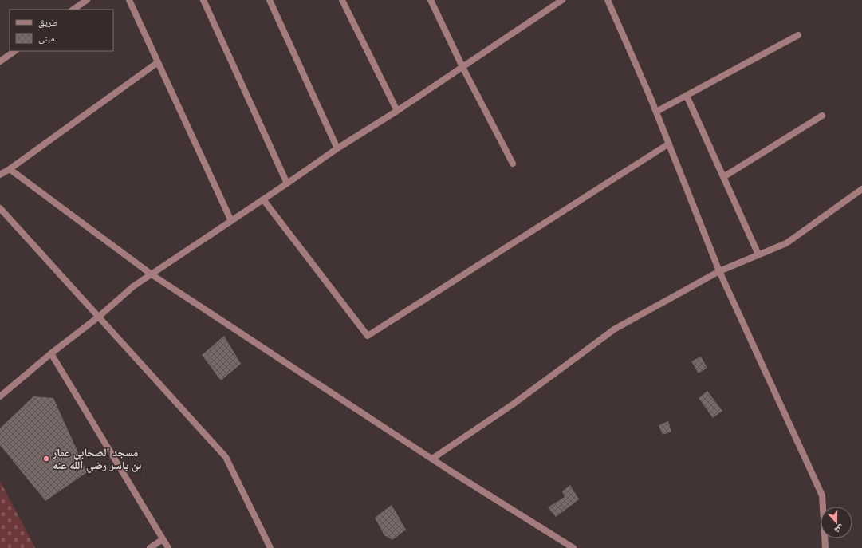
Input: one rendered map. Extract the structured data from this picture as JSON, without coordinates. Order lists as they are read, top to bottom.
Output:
{
  "places": ["مسجد الصحابي عمار بن ياسر رضي الله عنه"],
  "legend": ["طريق", "مبنى"],
  "north": "bottom"
}
